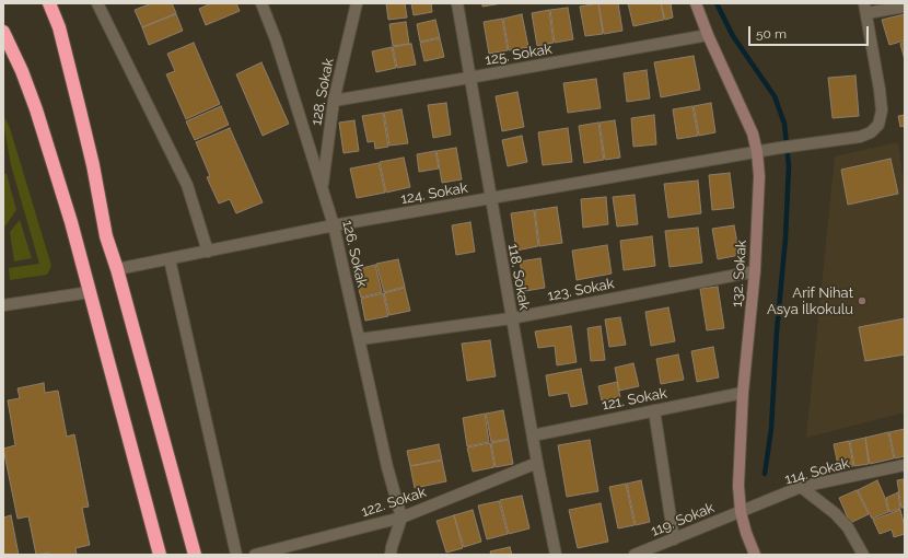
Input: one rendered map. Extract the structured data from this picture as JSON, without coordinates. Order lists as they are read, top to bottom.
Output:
{
  "streets": {
    "main road": ["132. Sokak"],
    "street": [
      "125. Sokak",
      "128. Sokak",
      "124. Sokak",
      "126. Sokak",
      "118. Sokak",
      "123. Sokak",
      "121. Sokak",
      "114. Sokak",
      "122. Sokak",
      "119. Sokak"
    ]
  },
  "crossings": [
    ["125. Sokak", "128. Sokak"],
    ["125. Sokak", "132. Sokak"],
    ["125. Sokak", "118. Sokak"],
    ["128. Sokak", "126. Sokak"],
    ["124. Sokak", "126. Sokak"],
    ["124. Sokak", "132. Sokak"],
    ["124. Sokak", "118. Sokak"],
    ["126. Sokak", "123. Sokak"],
    ["126. Sokak", "122. Sokak"],
    ["132. Sokak", "123. Sokak"],
    ["132. Sokak", "121. Sokak"],
    ["132. Sokak", "114. Sokak"],
    ["132. Sokak", "119. Sokak"],
    ["118. Sokak", "123. Sokak"],
    ["118. Sokak", "121. Sokak"],
    ["118. Sokak", "122. Sokak"],
    ["114. Sokak", "119. Sokak"]
  ],
  "places": ["Arif Nihat Asya İlkokulu"],
  "scale_bar": "50 m"
}
